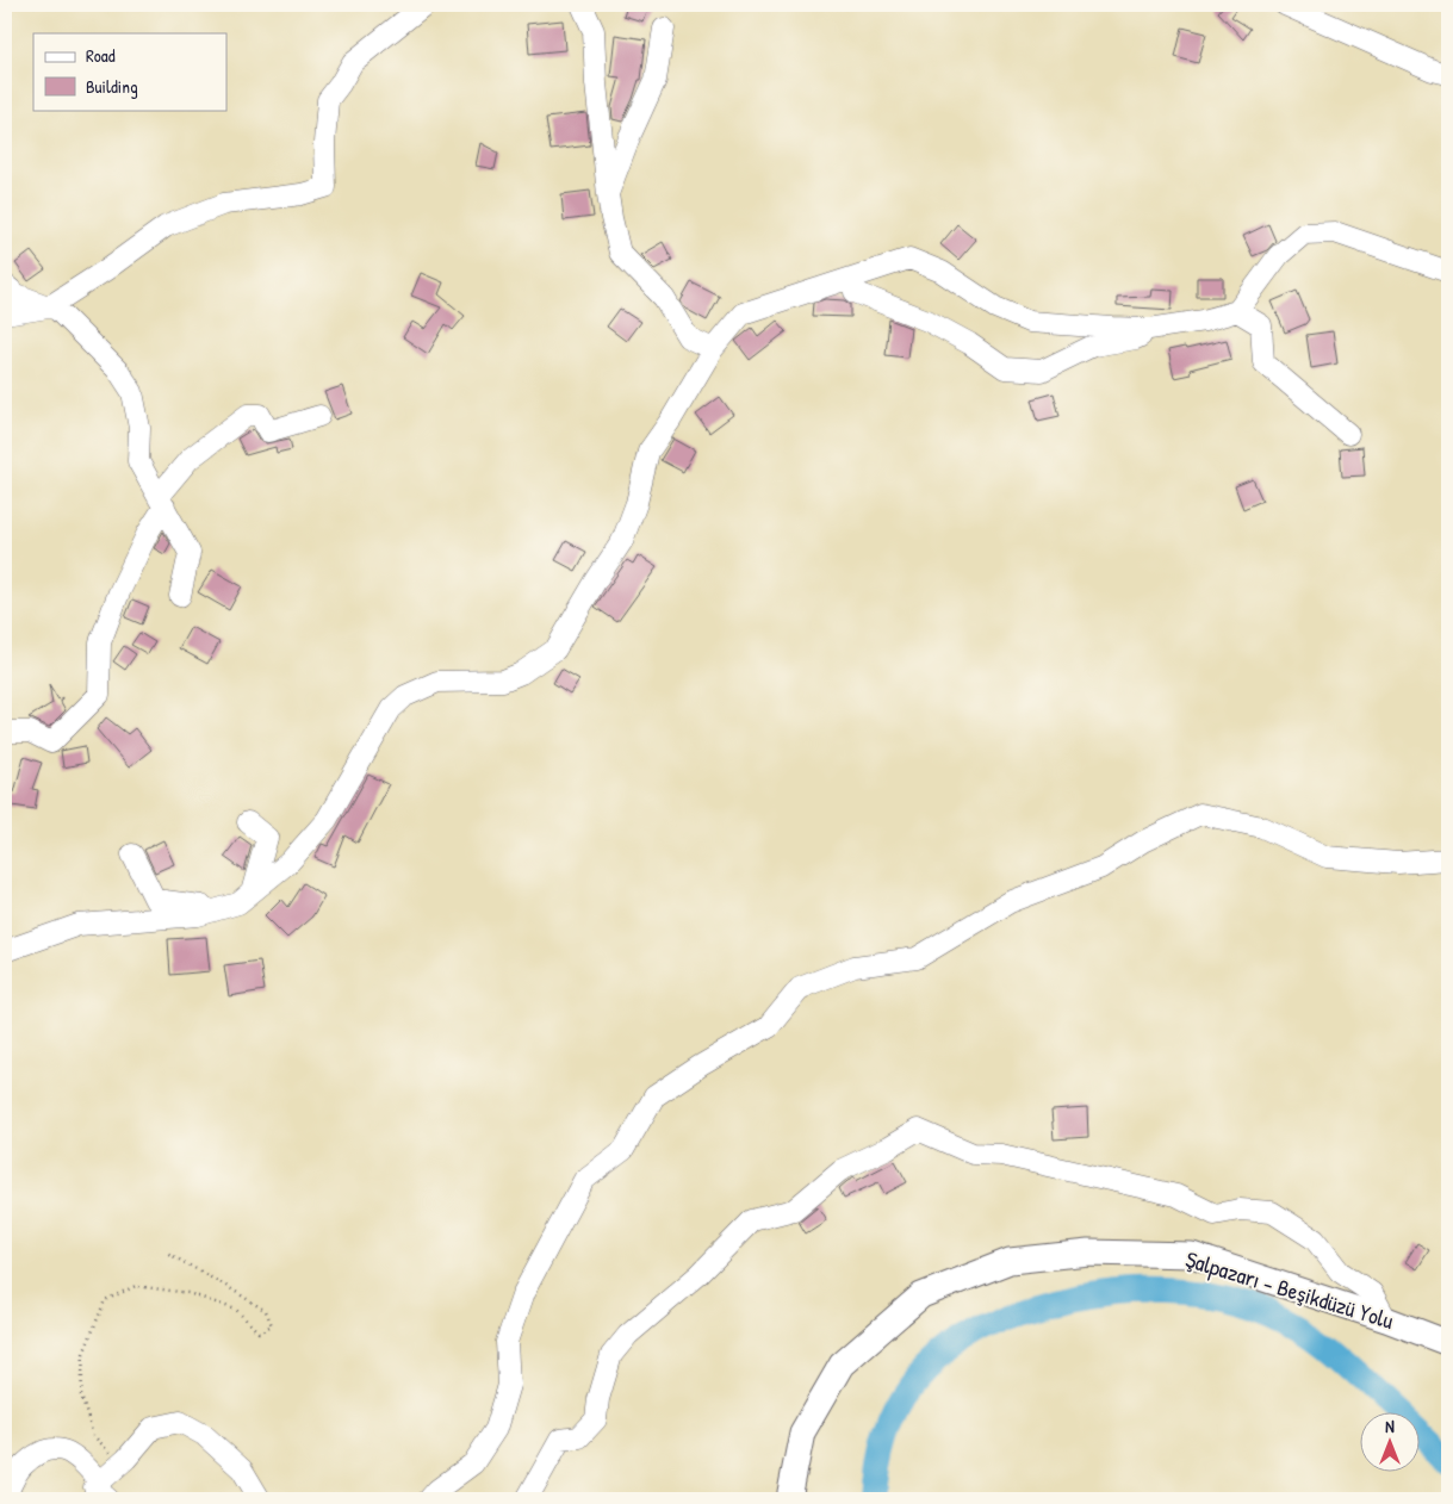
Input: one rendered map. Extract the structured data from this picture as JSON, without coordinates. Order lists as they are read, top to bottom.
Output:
{
  "streets": {
    "main road": ["Şalpazarı - Beşikdüzü Yolu"]
  },
  "legend": ["Road", "Building"],
  "north": "top"
}
